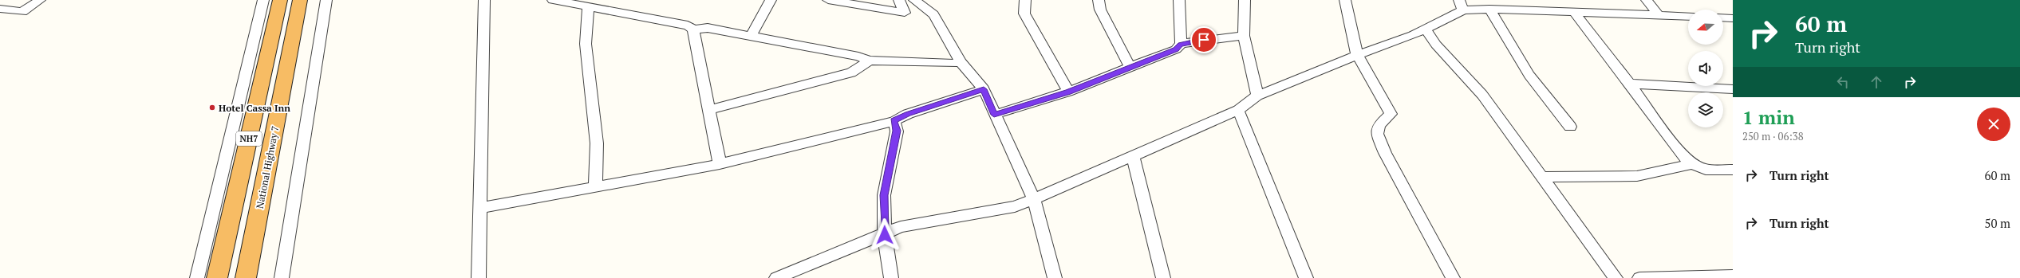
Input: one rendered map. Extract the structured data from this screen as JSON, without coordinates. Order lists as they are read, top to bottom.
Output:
{
  "streets": {
    "highway": ["NH7", "National Highway 7"]
  },
  "places": ["Hotel Cassa Inn"],
  "north": "left",
  "page": {
    "turn": ["60 m", "Turn right"],
    "heading": ["1 min", "250 m · 06:38"],
    "list": [
      {
        "name": "Turn right",
        "value": "60 m"
      },
      {
        "name": "Turn right",
        "value": "50 m"
      }
    ]
  }
}
